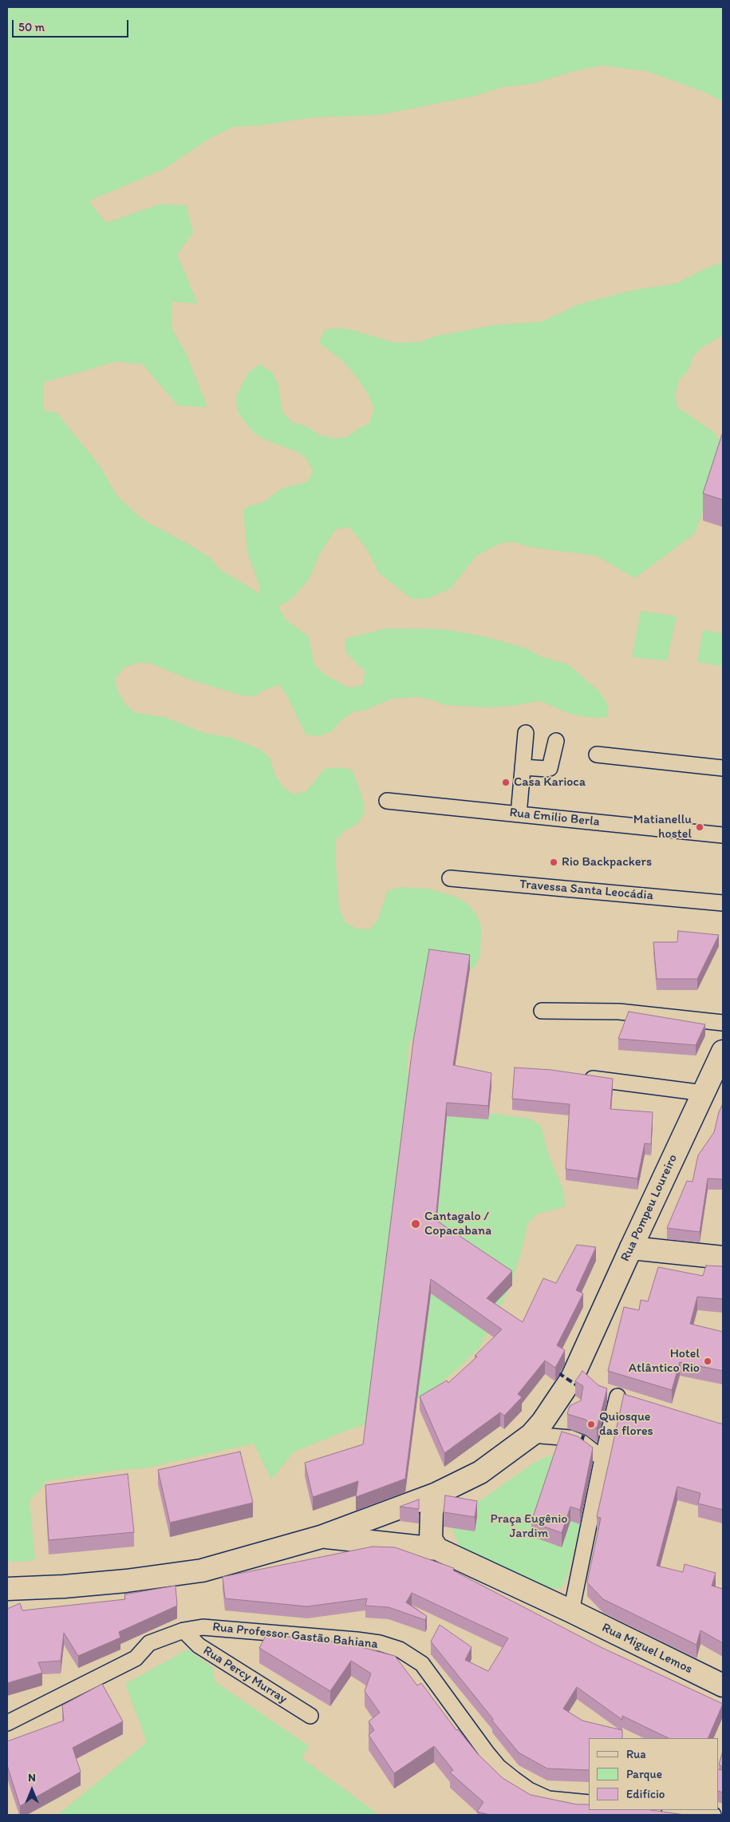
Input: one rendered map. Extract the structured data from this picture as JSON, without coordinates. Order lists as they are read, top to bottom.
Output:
{
  "streets": {
    "main road": ["Rua Pompeu Loureiro", "Rua Miguel Lemos"],
    "street": [
      "Rua Emilio Berla",
      "Travessa Santa Leocádia",
      "Rua Professor Gastão Bahiana",
      "Rua Percy Murray"
    ]
  },
  "crossings": [
    ["Rua Professor Gastão Bahiana", "Rua Percy Murray"]
  ],
  "parks": ["Praça Eugênio Jardim"],
  "places": [
    "Casa Karioca",
    "Matianellu hostel",
    "Rio Backpackers",
    "Cantagalo / Copacabana",
    "Hotel Atlântico Rio",
    "Quiosque das flores"
  ],
  "legend": ["Rua", "Parque", "Edifício"],
  "scale_bar": "50 m",
  "north": "top"
}
